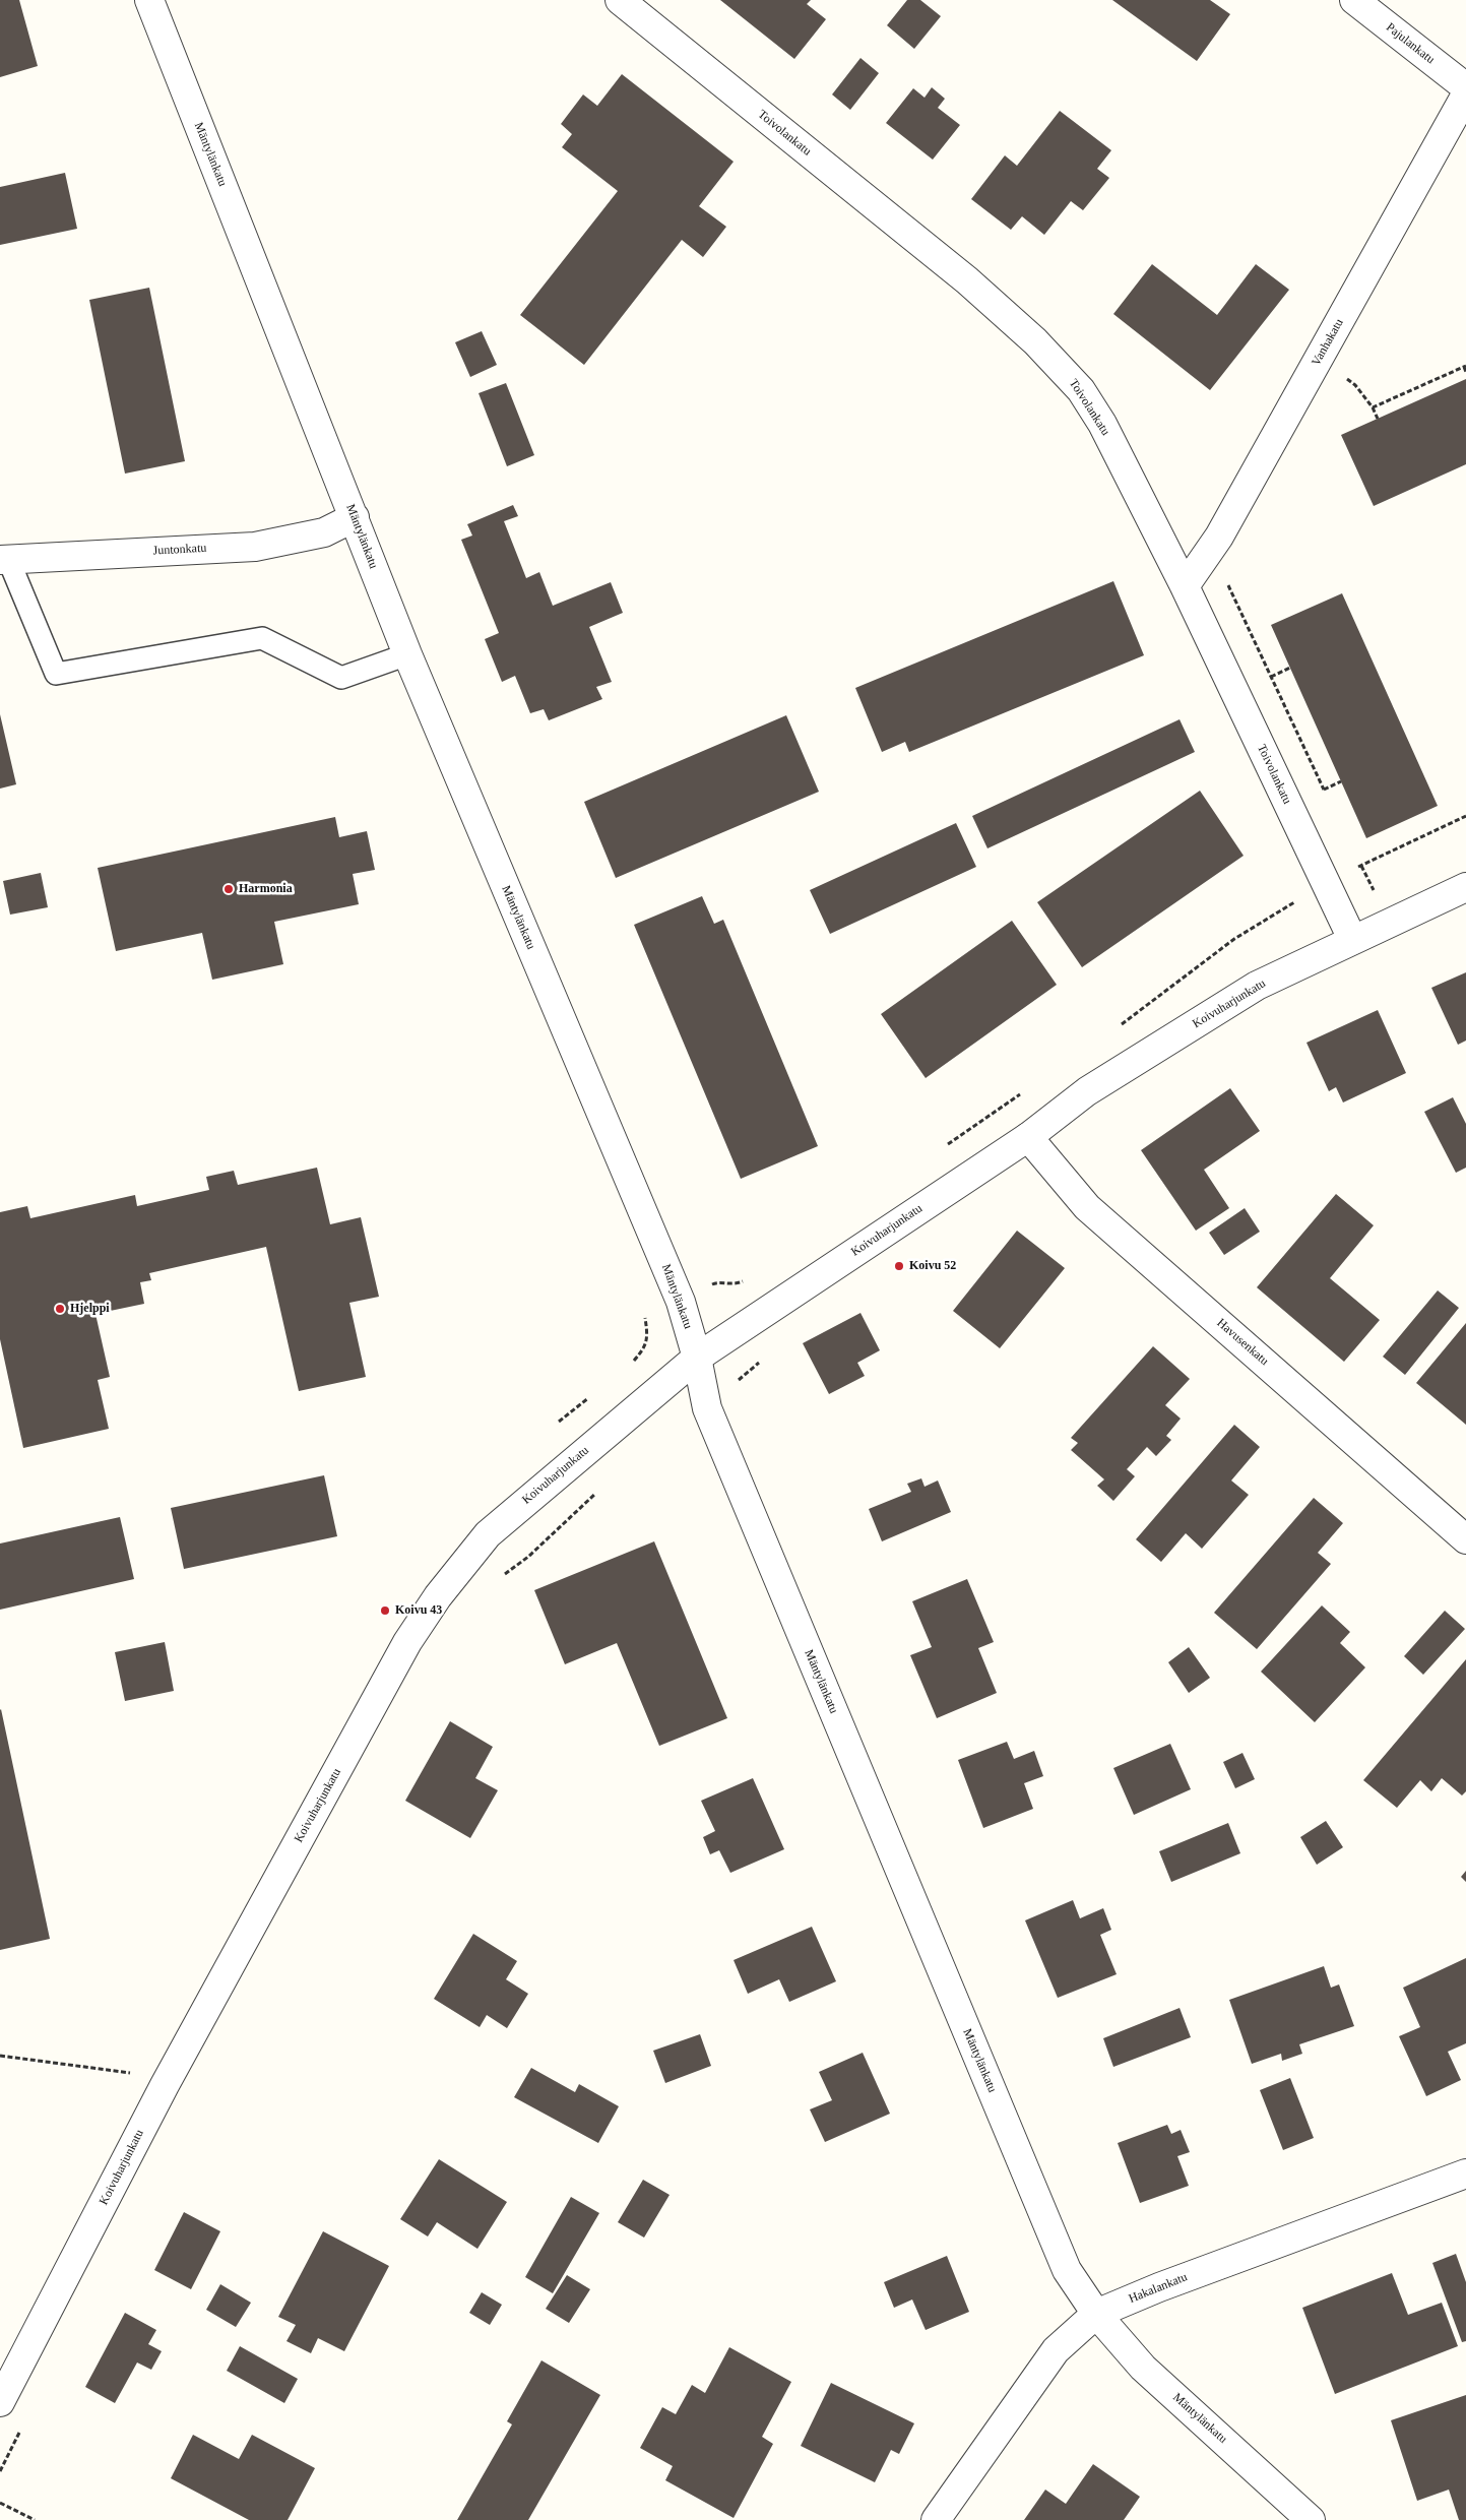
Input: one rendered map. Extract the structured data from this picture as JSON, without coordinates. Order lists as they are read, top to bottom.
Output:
{
  "streets": {
    "street": [
      "Pajulankatu",
      "Toivolankatu",
      "Mäntylänkatu",
      "Vanhakatu",
      "Juntonkatu",
      "Koivuharjunkatu",
      "Havusenkatu",
      "Hakalankatu"
    ]
  },
  "crossings": [
    ["Toivolankatu", "Vanhakatu"],
    ["Toivolankatu", "Koivuharjunkatu"],
    ["Mäntylänkatu", "Juntonkatu"],
    ["Mäntylänkatu", "Koivuharjunkatu"],
    ["Mäntylänkatu", "Hakalankatu"],
    ["Koivuharjunkatu", "Havusenkatu"]
  ],
  "places": [
    "Harmonia",
    "Koivu 52",
    "Hjelppi",
    "Koivu 43"
  ]
}
